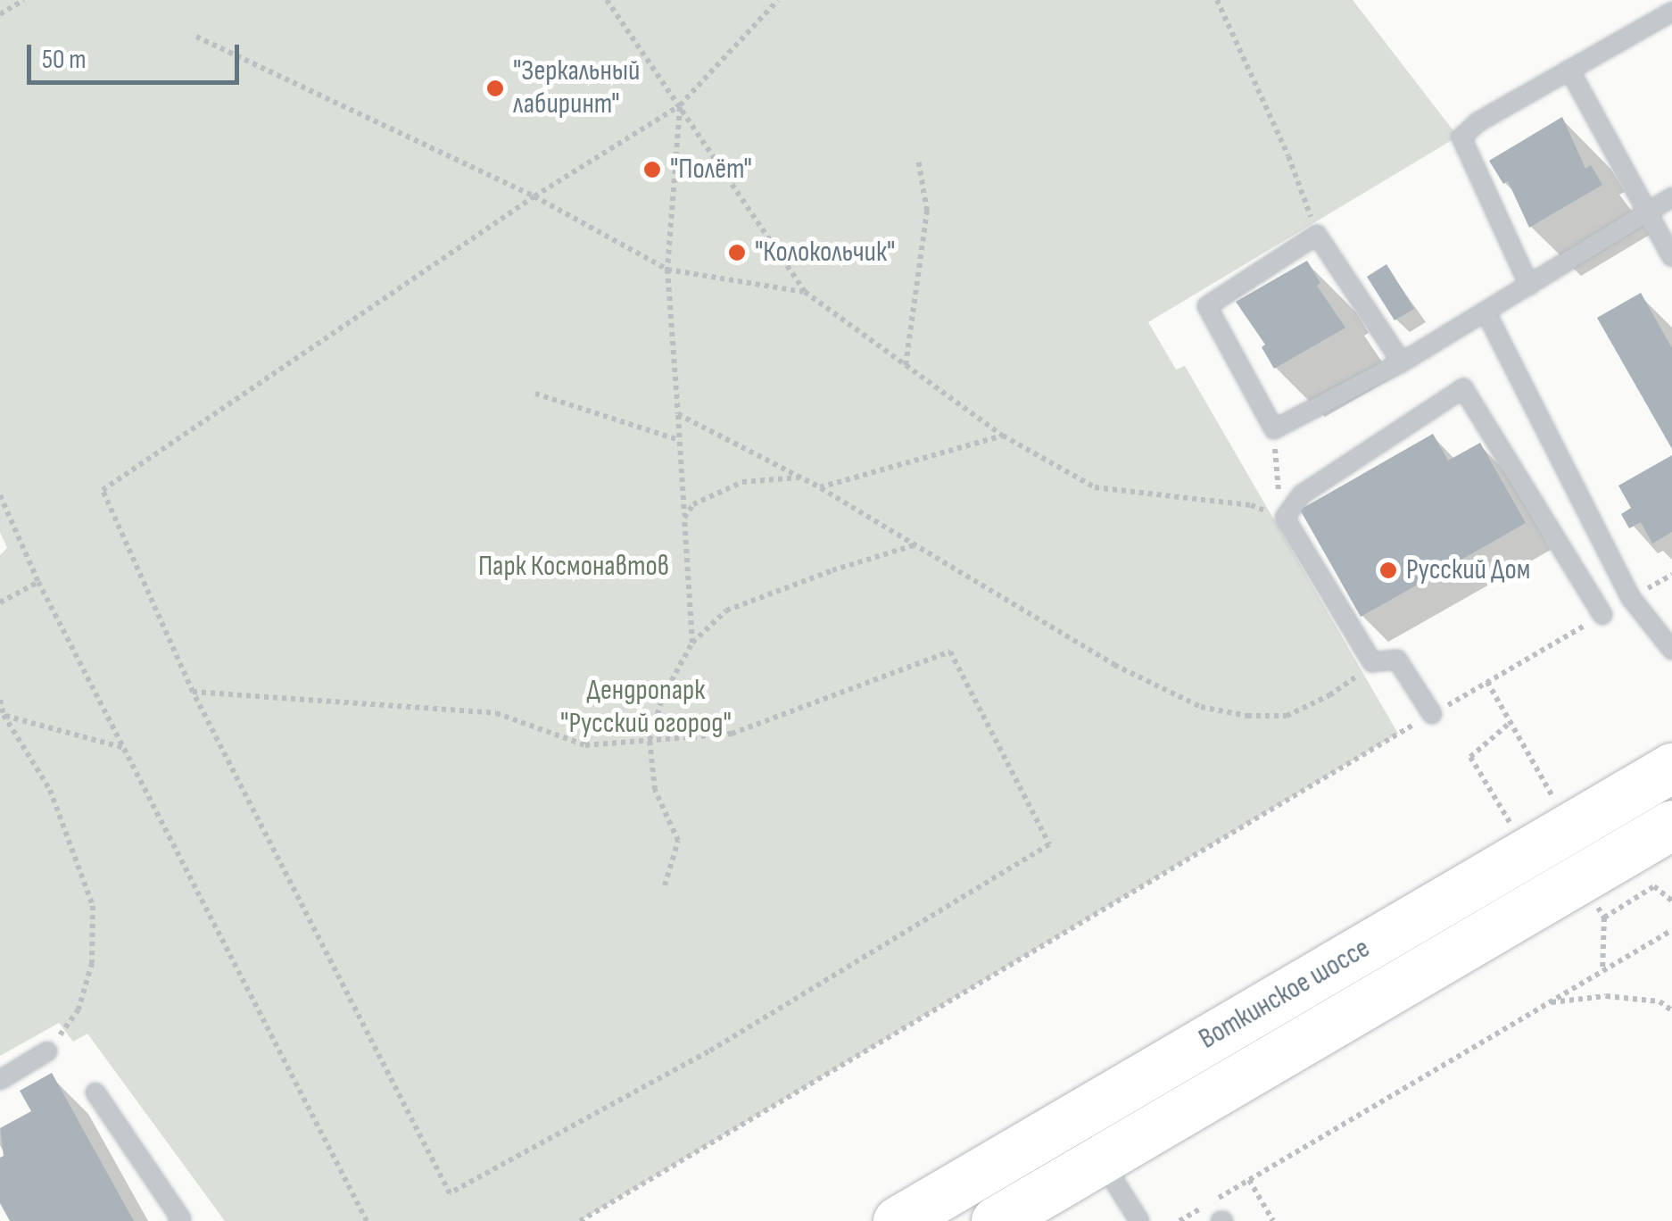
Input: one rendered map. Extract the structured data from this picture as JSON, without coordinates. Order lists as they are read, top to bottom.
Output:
{
  "streets": {
    "main road": ["Воткинское шоссе"]
  },
  "parks": ["Парк Космонавтов", "Дендропарк \"Русский огород\""],
  "places": [
    "\"Зеркальный лабиринт\"",
    "\"Полёт\"",
    "\"Колокольчик\"",
    "Русский Дом"
  ],
  "scale_bar": "50 m"
}
